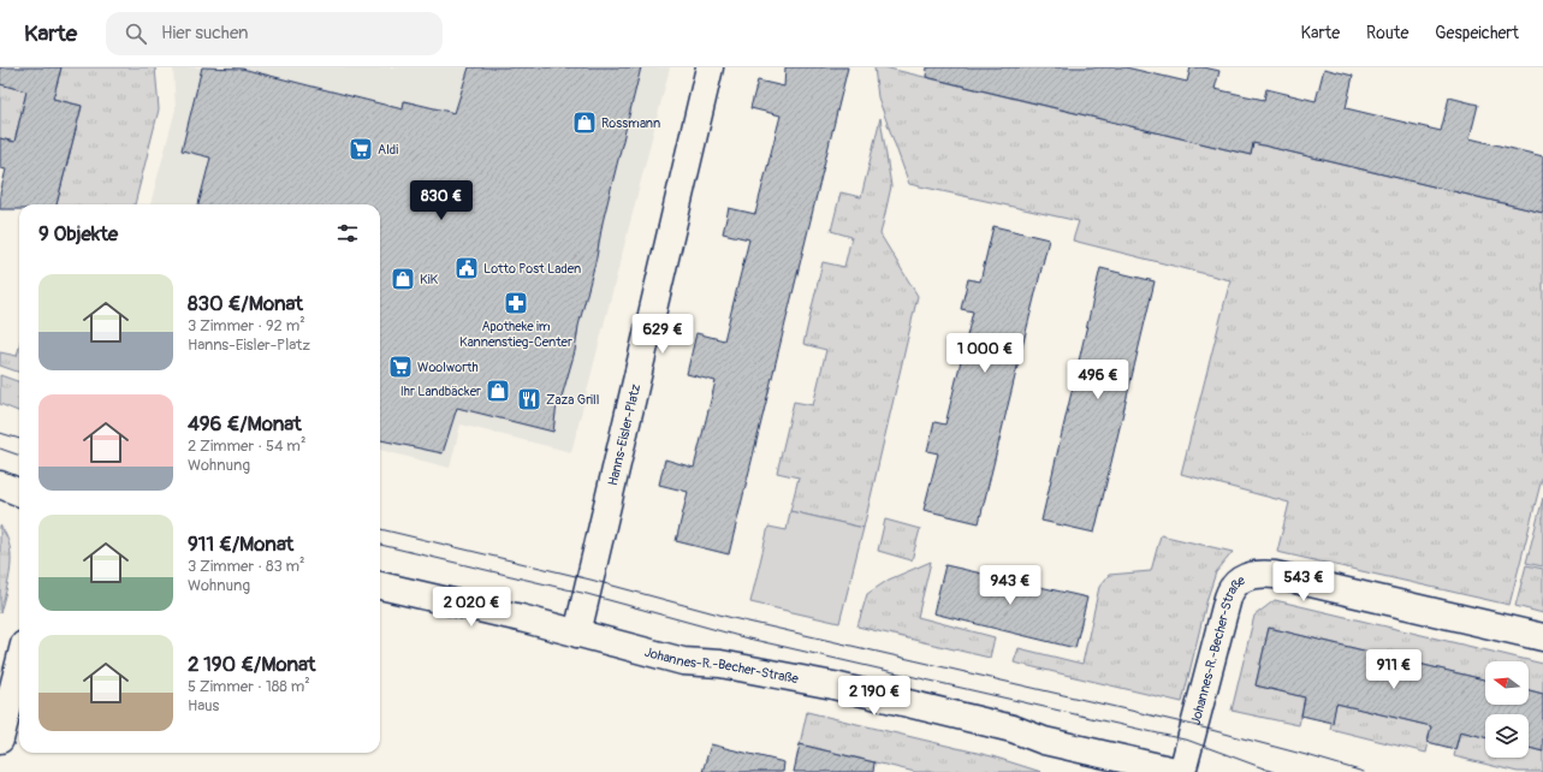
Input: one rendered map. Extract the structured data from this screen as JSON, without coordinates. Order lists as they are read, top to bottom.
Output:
{
  "streets": {
    "street": ["Hanns-Eisler-Platz", "Johannes-R.-Becher-Straße"]
  },
  "crossings": [
    ["Hanns-Eisler-Platz", "Johannes-R.-Becher-Straße"]
  ],
  "places": {
    "shop": ["Rossmann", "KiK", "Ihr Landbäcker"],
    "supermarket": ["Aldi", "Woolworth"],
    "public building": ["Lotto Post Laden"],
    "pharmacy": ["Apotheke im Kannenstieg-Center"],
    "restaurant": ["Zaza Grill"]
  },
  "north": "left",
  "page": {
    "header": "Karte",
    "search": "Hier suchen",
    "nav": ["Karte", "Route", "Gespeichert"],
    "price": [
      "830 €",
      "629 €",
      "1 000 €",
      "496 €",
      "543 €",
      "943 €",
      "2 020 €",
      "911 €",
      "2 190 €"
    ],
    "heading": "9 Objekte",
    "list": [
      {
        "name": "830 €/Monat",
        "note": "3 Zimmer · 92 m² · Hanns-Eisler-Platz"
      },
      {
        "name": "496 €/Monat",
        "note": "2 Zimmer · 54 m² · Wohnung"
      },
      {
        "name": "911 €/Monat",
        "note": "3 Zimmer · 83 m² · Wohnung"
      },
      {
        "name": "2 190 €/Monat",
        "note": "5 Zimmer · 188 m² · Haus"
      }
    ]
  }
}
